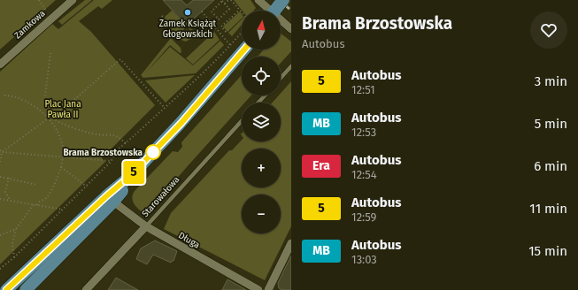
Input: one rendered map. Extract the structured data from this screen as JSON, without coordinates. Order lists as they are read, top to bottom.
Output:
{
  "streets": {
    "street": ["Zamkowa", "Starowałowa", "Długa"]
  },
  "crossings": [
    ["Starowałowa", "Długa"]
  ],
  "parks": ["Plac Jana Pawła II"],
  "places": ["Zamek Książąt Głogowskich", "Brama Brzostowska"],
  "lines": ["bus line 5"],
  "north": "top",
  "page": {
    "on_map": "5",
    "heading": ["Brama Brzostowska", "Autobus"],
    "map_buttons": ["+", "−"],
    "list": [
      {
        "mark": "5",
        "name": "Autobus",
        "note": "12:51",
        "value": "3 min"
      },
      {
        "mark": "MB",
        "name": "Autobus",
        "note": "12:53",
        "value": "5 min"
      },
      {
        "mark": "Era",
        "name": "Autobus",
        "note": "12:54",
        "value": "6 min"
      },
      {
        "mark": "5",
        "name": "Autobus",
        "note": "12:59",
        "value": "11 min"
      },
      {
        "mark": "MB",
        "name": "Autobus",
        "note": "13:03",
        "value": "15 min"
      }
    ]
  }
}
